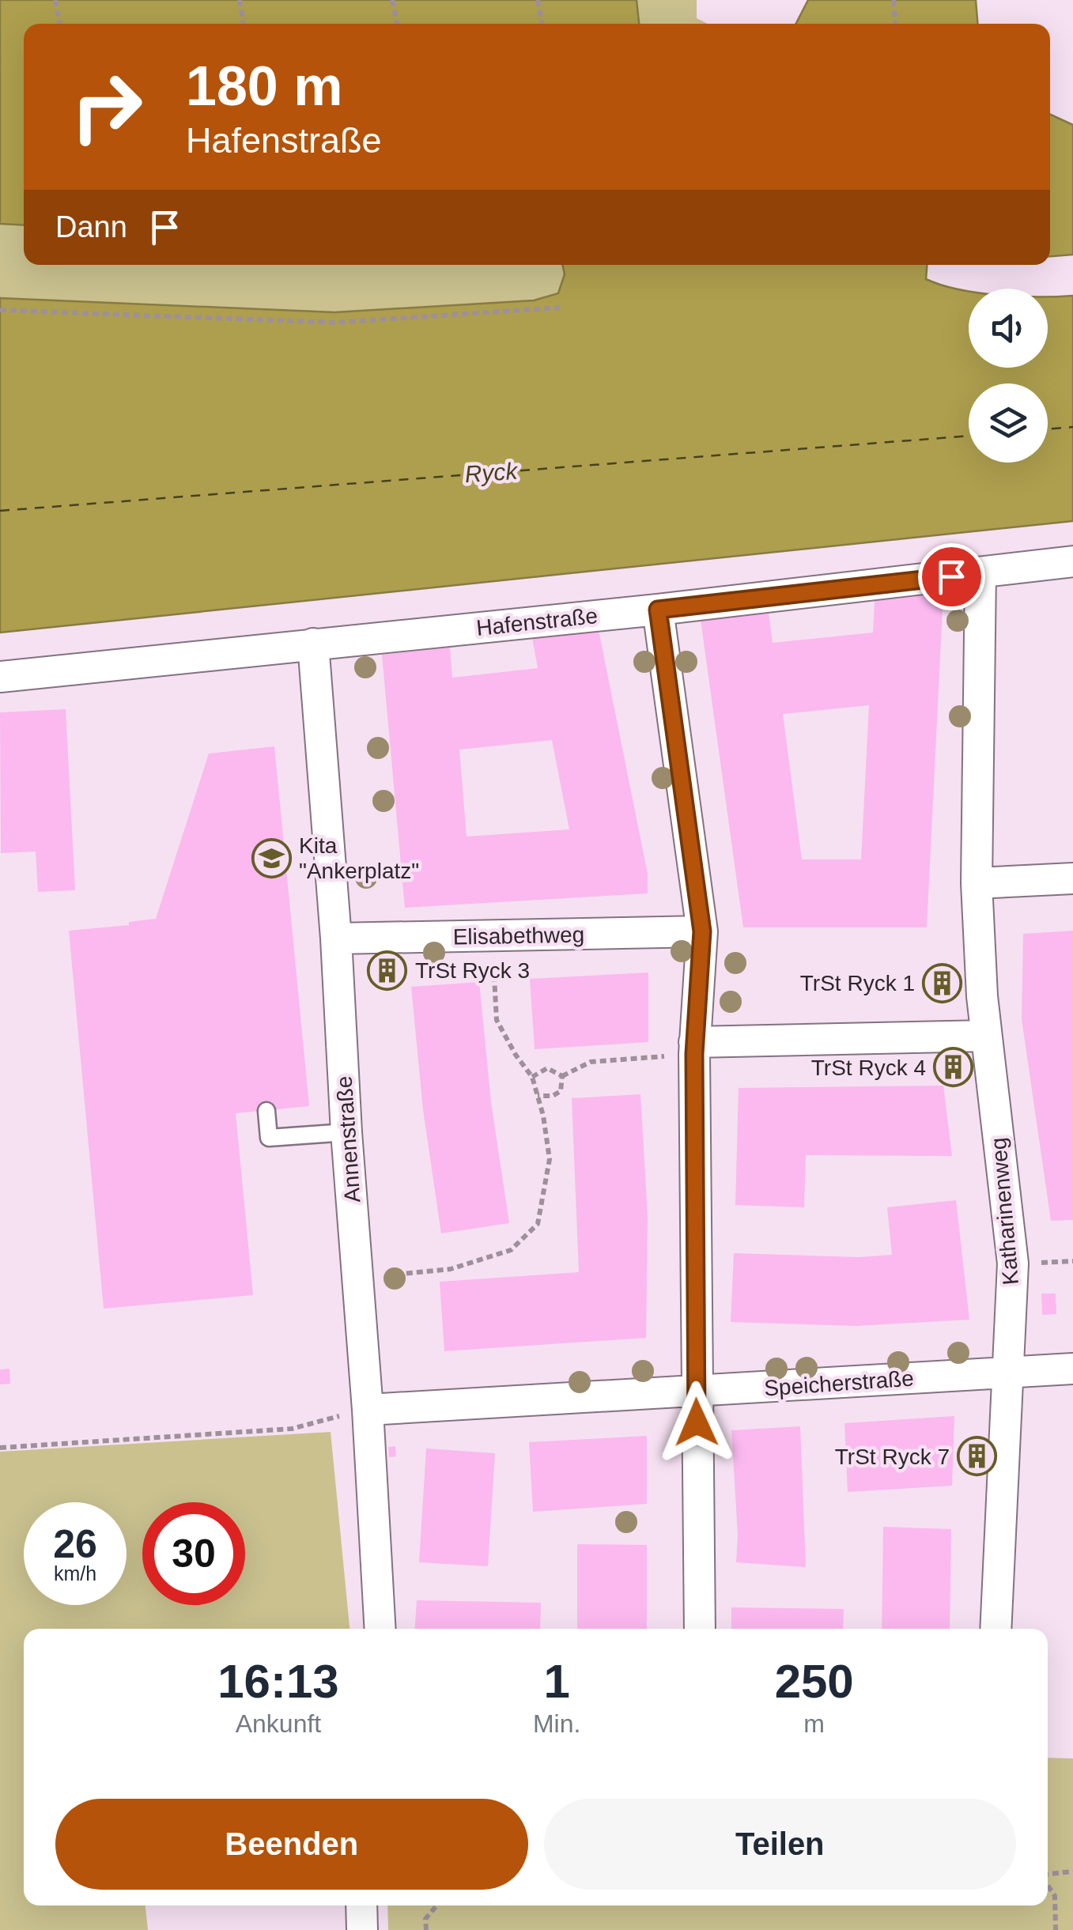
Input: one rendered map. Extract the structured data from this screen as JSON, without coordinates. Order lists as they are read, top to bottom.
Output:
{
  "streets": {
    "street": [
      "Hafenstraße",
      "Elisabethweg",
      "Annenstraße",
      "Katharinenweg",
      "Speicherstraße"
    ]
  },
  "crossings": [
    ["Hafenstraße", "Annenstraße"],
    ["Hafenstraße", "Katharinenweg"],
    ["Elisabethweg", "Annenstraße"],
    ["Annenstraße", "Speicherstraße"],
    ["Katharinenweg", "Speicherstraße"]
  ],
  "water": ["Ryck"],
  "places": {
    "school or university": ["Kita \"Ankerplatz\""],
    "building": [
      "TrSt Ryck 3",
      "TrSt Ryck 1",
      "TrSt Ryck 4",
      "TrSt Ryck 7"
    ]
  },
  "page": {
    "turn": ["180 m", "Hafenstraße"],
    "then": "Dann",
    "speed": "26 km/h",
    "limit": "30",
    "eta": [
      "16:13",
      "Ankunft",
      "1",
      "Min.",
      "250",
      "m"
    ],
    "buttons": ["Beenden", "Teilen"]
  }
}
